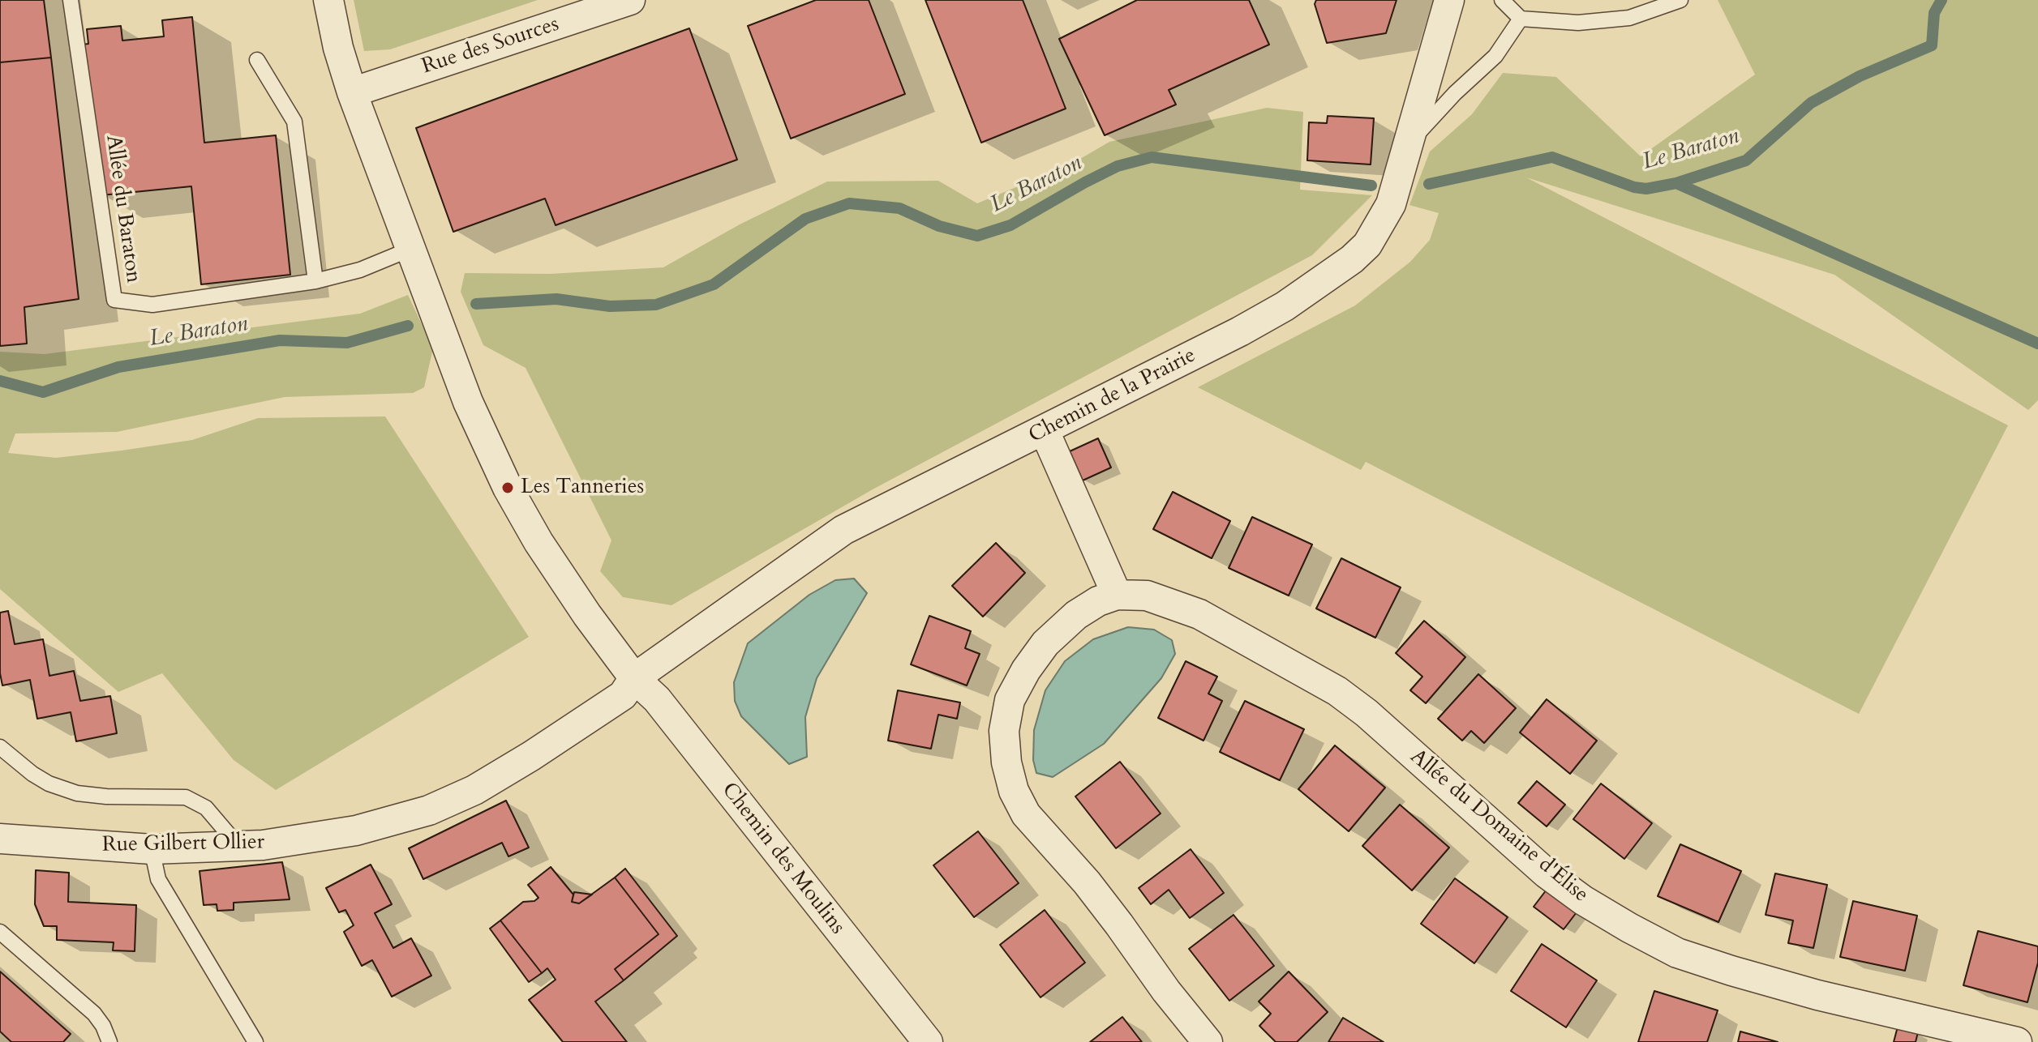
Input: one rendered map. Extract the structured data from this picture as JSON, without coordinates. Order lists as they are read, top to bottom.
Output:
{
  "streets": {
    "street": [
      "Rue des Sources",
      "Chemin de la Prairie",
      "Allée du Domaine d'Élise",
      "Rue Gilbert Ollier",
      "Chemin des Moulins"
    ],
    "lane": ["Allée du Baraton"]
  },
  "crossings": [
    ["Rue des Sources", "Chemin des Moulins"],
    ["Allée du Baraton", "Chemin des Moulins"],
    ["Chemin de la Prairie", "Rue Gilbert Ollier"],
    ["Chemin de la Prairie", "Chemin des Moulins"],
    ["Rue Gilbert Ollier", "Chemin des Moulins"]
  ],
  "water": ["Le Baraton"],
  "places": ["Les Tanneries"]
}
